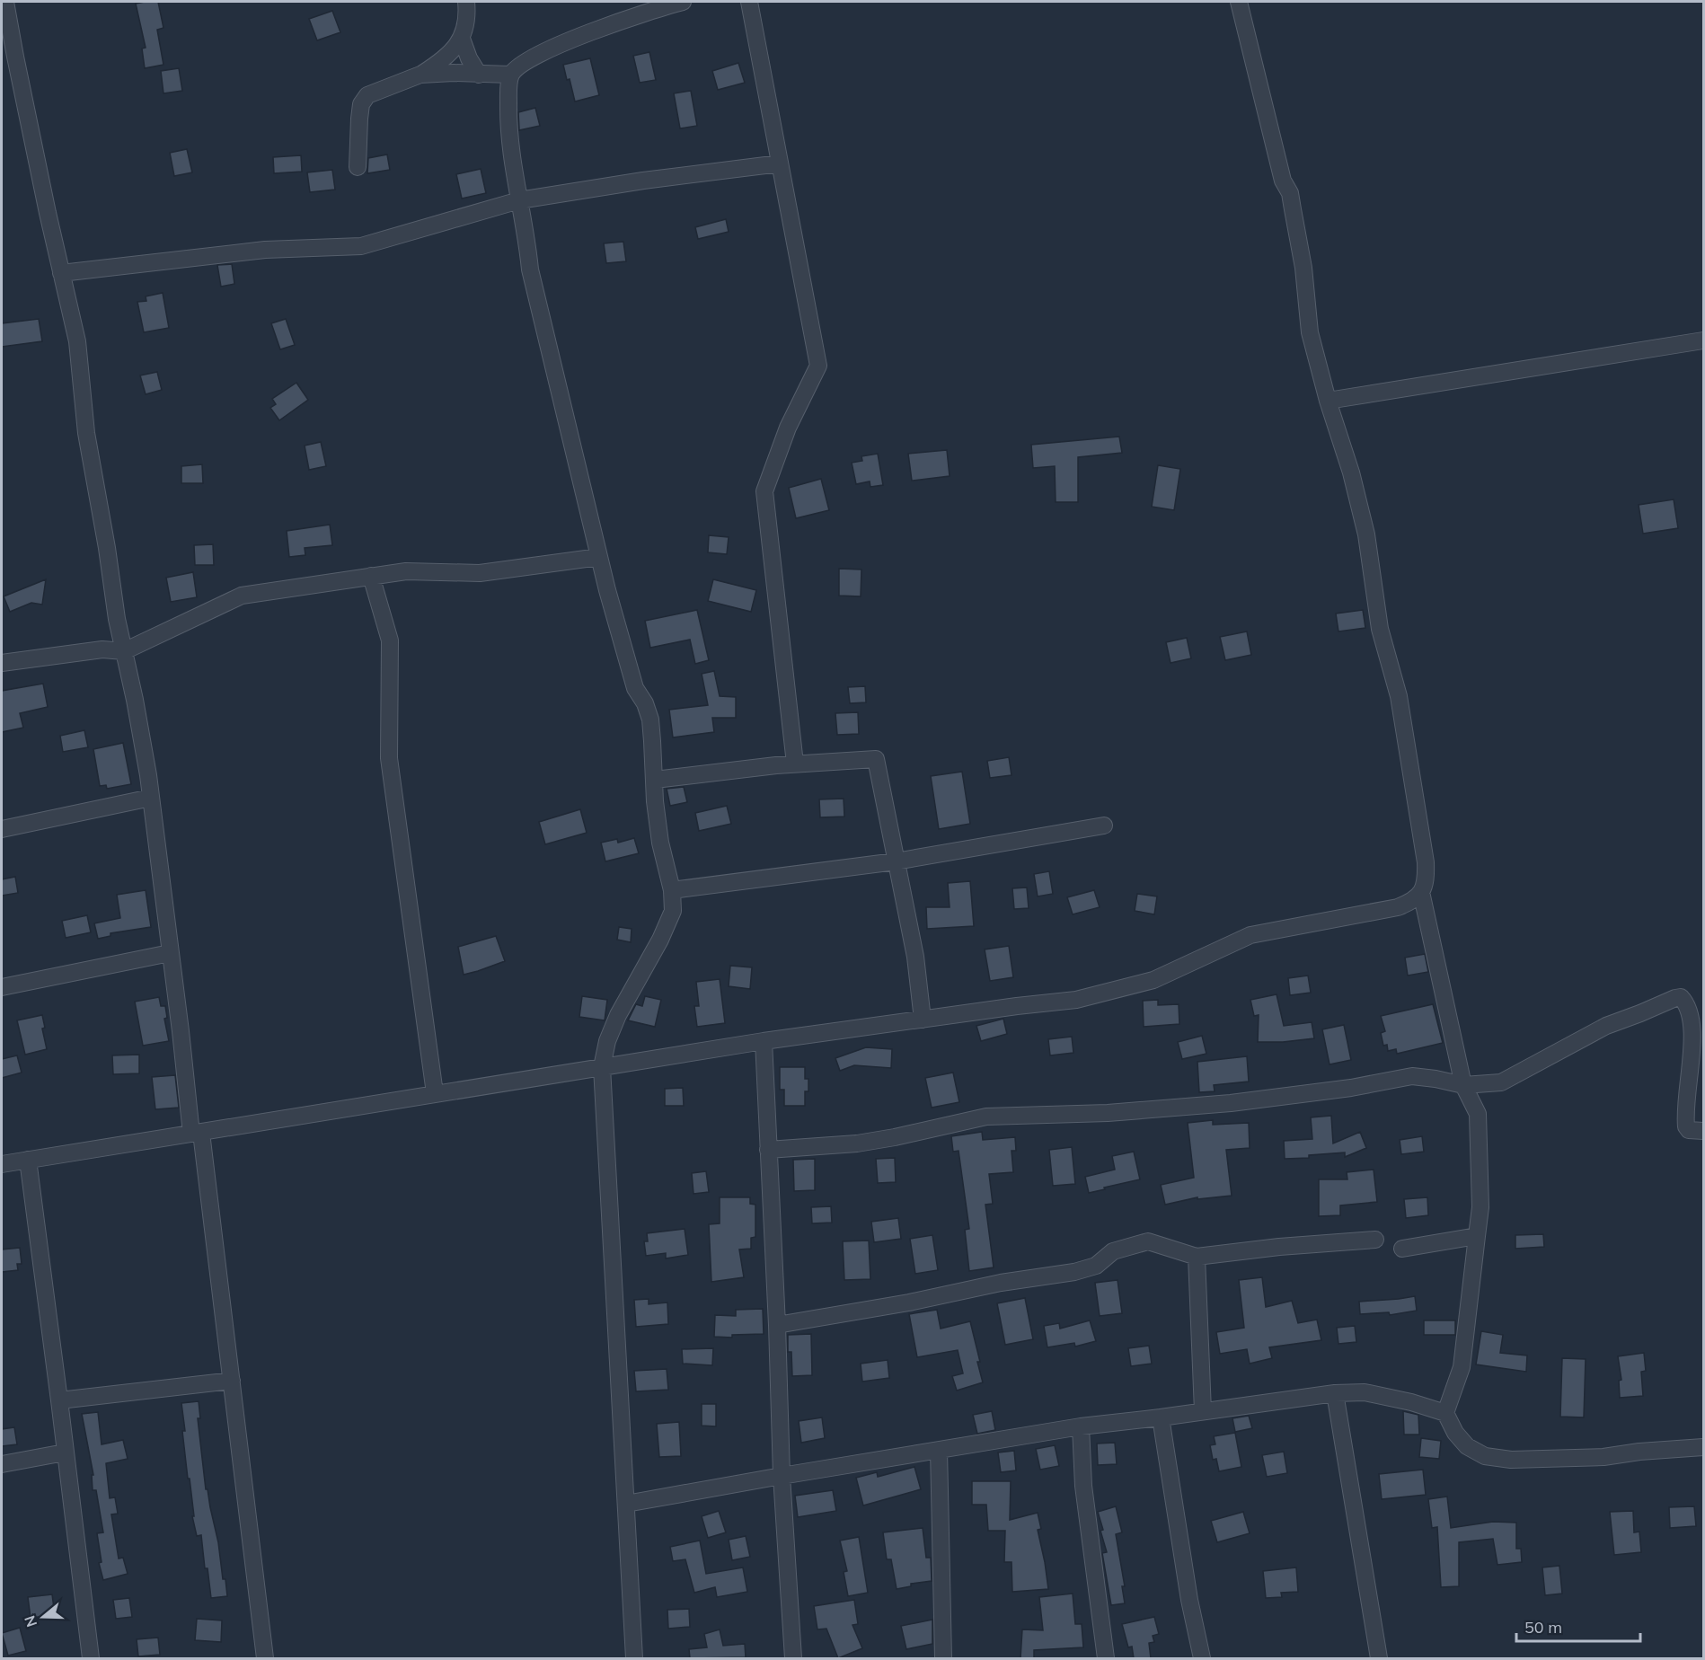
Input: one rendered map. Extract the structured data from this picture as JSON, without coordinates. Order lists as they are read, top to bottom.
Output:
{
  "scale_bar": "50 m",
  "north": "left"
}
